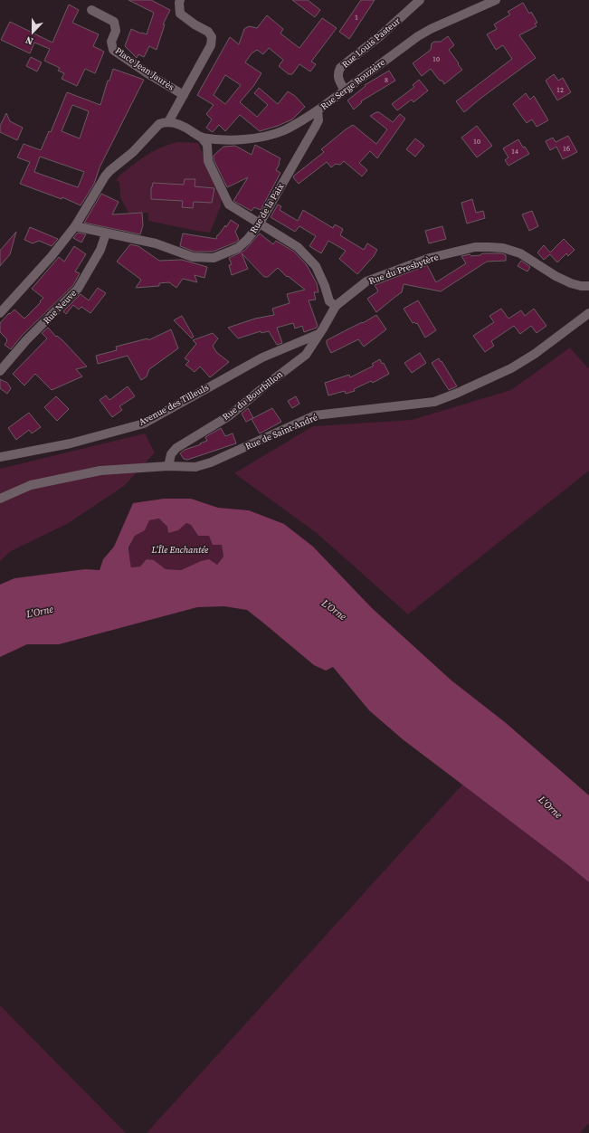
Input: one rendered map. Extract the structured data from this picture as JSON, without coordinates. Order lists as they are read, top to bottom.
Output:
{
  "streets": {
    "street": [
      "Rue Louis Pasteur",
      "Place Jean Jaurès",
      "Rue Serge Rouzière",
      "Rue de la Paix",
      "Rue du Presbytère",
      "Rue Neuve",
      "Rue du Bourbillon",
      "Avenue des Tilleuls",
      "Rue de Saint-André"
    ]
  },
  "crossings": [
    ["Rue Louis Pasteur", "Rue Serge Rouzière"],
    ["Rue Serge Rouzière", "Rue de la Paix"],
    ["Rue de la Paix", "Rue Neuve"],
    ["Rue du Presbytère", "Rue du Bourbillon"],
    ["Rue du Presbytère", "Avenue des Tilleuls"],
    ["Rue du Bourbillon", "Avenue des Tilleuls"],
    ["Rue du Bourbillon", "Rue de Saint-André"]
  ],
  "water": ["L'Orne"],
  "parks": ["L'Île Enchantée"],
  "house_numbers": [
    "1",
    "10",
    "8",
    "12",
    "10",
    "16",
    "14"
  ],
  "north": "bottom"
}
